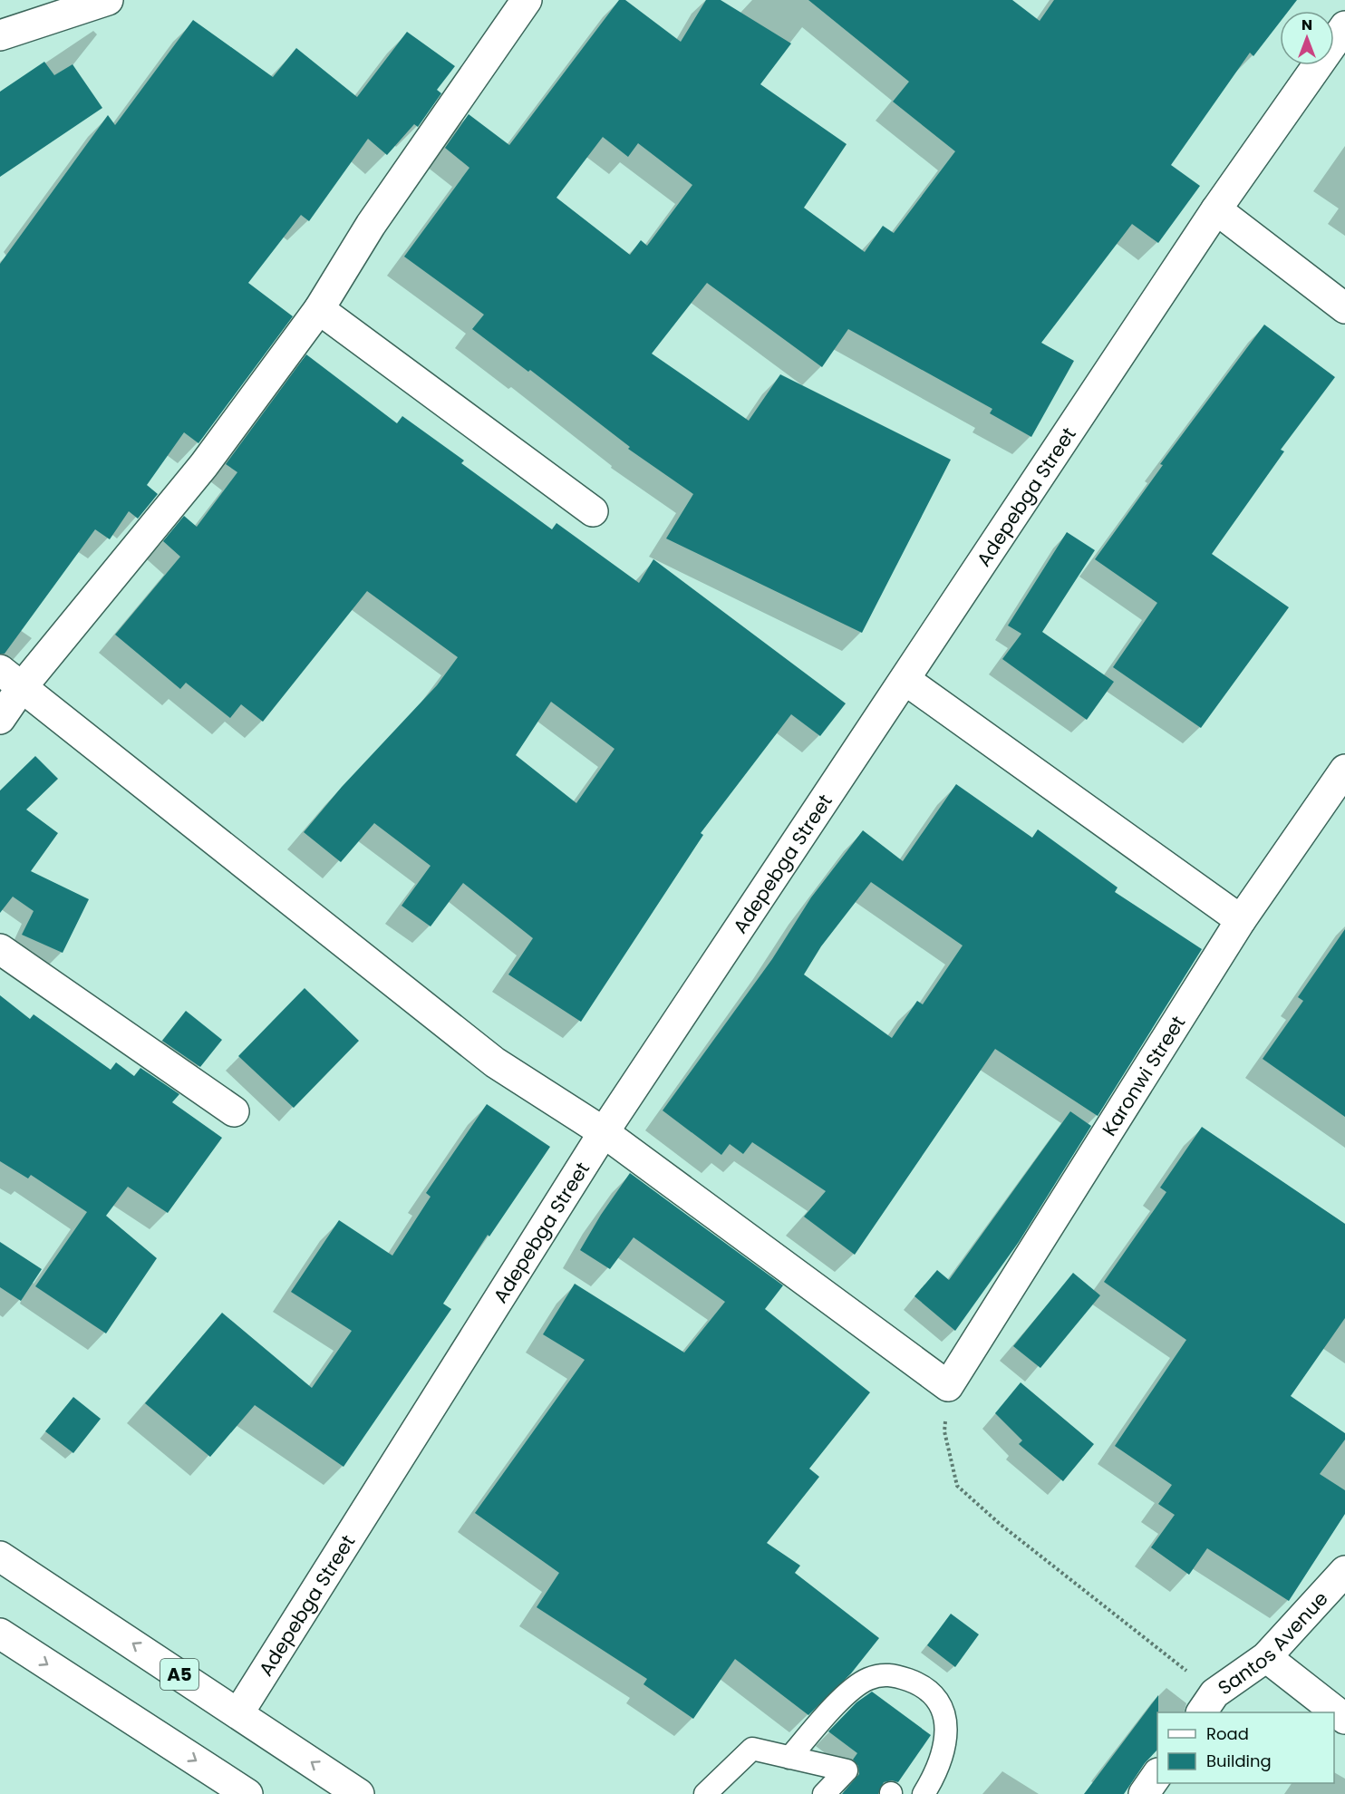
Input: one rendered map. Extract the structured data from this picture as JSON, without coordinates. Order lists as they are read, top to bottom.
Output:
{
  "streets": {
    "main road": [
      "Adepebga Street",
      "Karonwi Street",
      "Santos Avenue",
      "A5"
    ]
  },
  "crossings": [
    ["Adepebga Street", "A5"]
  ],
  "legend": ["Road", "Building"],
  "north": "top"
}
